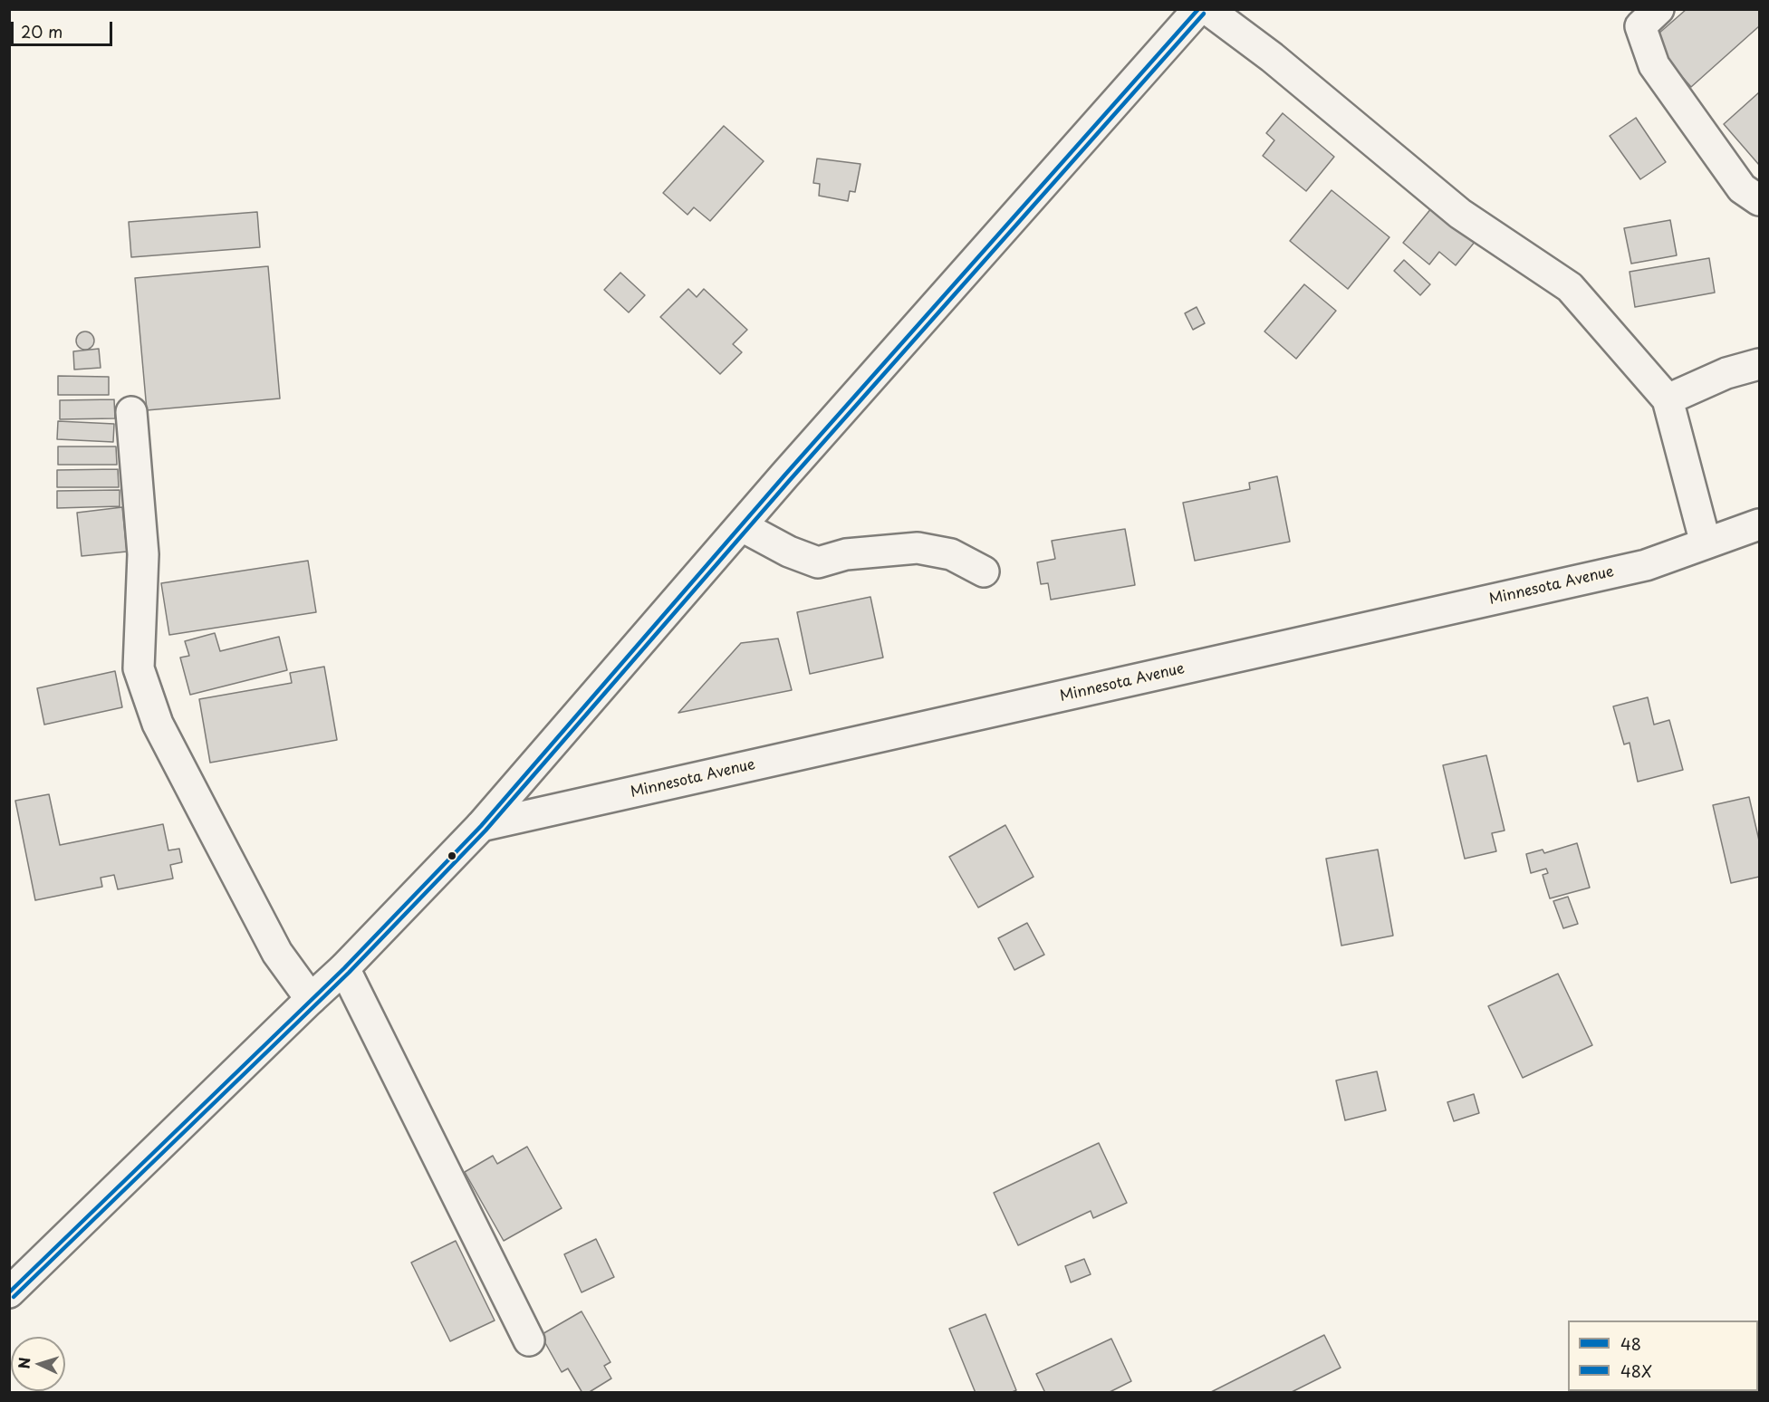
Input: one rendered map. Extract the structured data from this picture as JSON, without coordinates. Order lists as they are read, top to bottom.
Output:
{
  "streets": {
    "main road": ["Minnesota Avenue"]
  },
  "lines": ["transit line 48", "transit line 48X"],
  "legend": ["48", "48X"],
  "scale_bar": "20 m",
  "north": "left"
}
